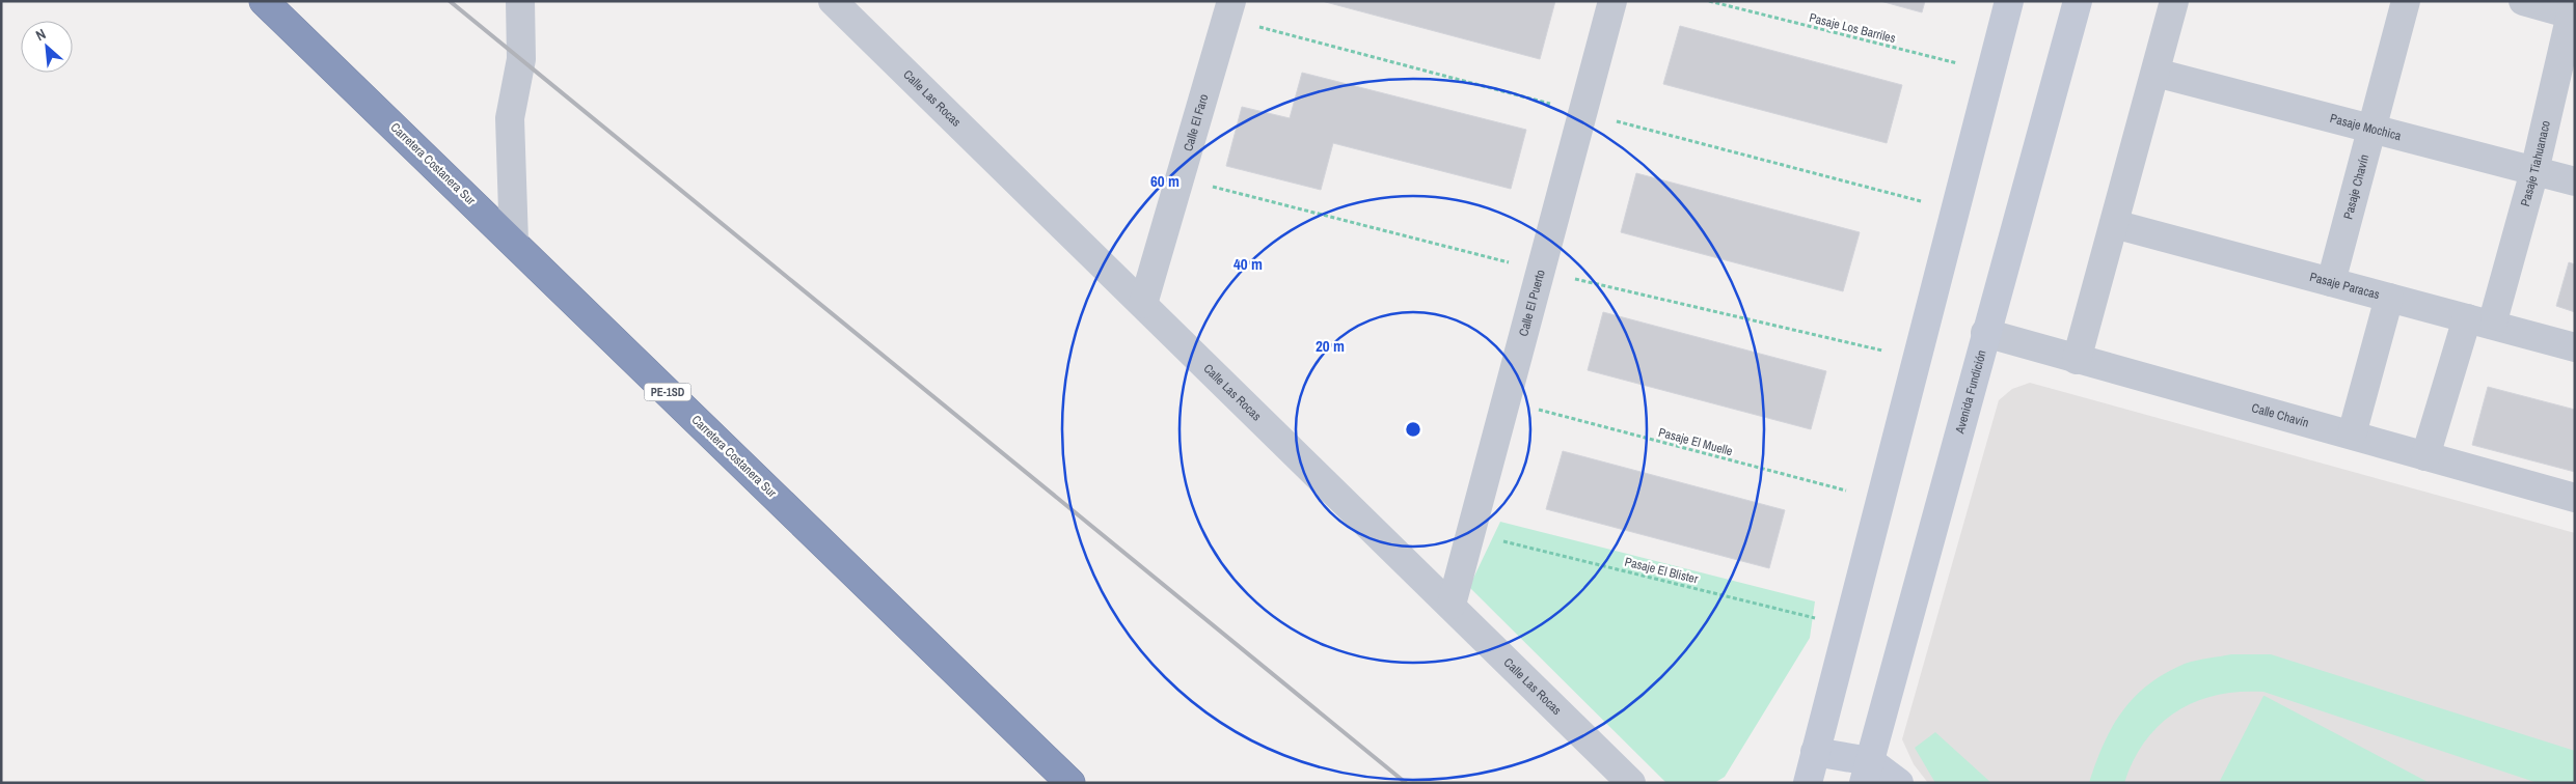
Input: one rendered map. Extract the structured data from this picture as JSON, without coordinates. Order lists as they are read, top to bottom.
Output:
{
  "streets": {
    "highway": ["Carretera Costanera Sur", "PE-1SD"],
    "main road": ["Avenida Fundición"],
    "street": [
      "Calle Las Rocas",
      "Calle El Faro",
      "Pasaje Mochica",
      "Pasaje Tiahuanaco",
      "Pasaje Chavín",
      "Pasaje Paracas",
      "Calle El Puerto",
      "Calle Chavín"
    ],
    "path": ["Pasaje Los Barriles", "Pasaje El Muelle", "Pasaje El Blister"]
  },
  "crossings": [
    ["Calle Las Rocas", "Calle El Faro"],
    ["Calle Las Rocas", "Calle El Puerto"],
    ["Pasaje Mochica", "Pasaje Tiahuanaco"],
    ["Pasaje Mochica", "Pasaje Chavín"],
    ["Pasaje Tiahuanaco", "Pasaje Paracas"],
    ["Pasaje Tiahuanaco", "Calle Chavín"],
    ["Pasaje Chavín", "Pasaje Paracas"],
    ["Calle El Puerto", "Pasaje El Muelle"],
    ["Calle El Puerto", "Pasaje El Blister"],
    ["Avenida Fundición", "Calle Chavín"]
  ],
  "north": "top left",
  "rings": ["60 m", "40 m", "20 m"]
}
